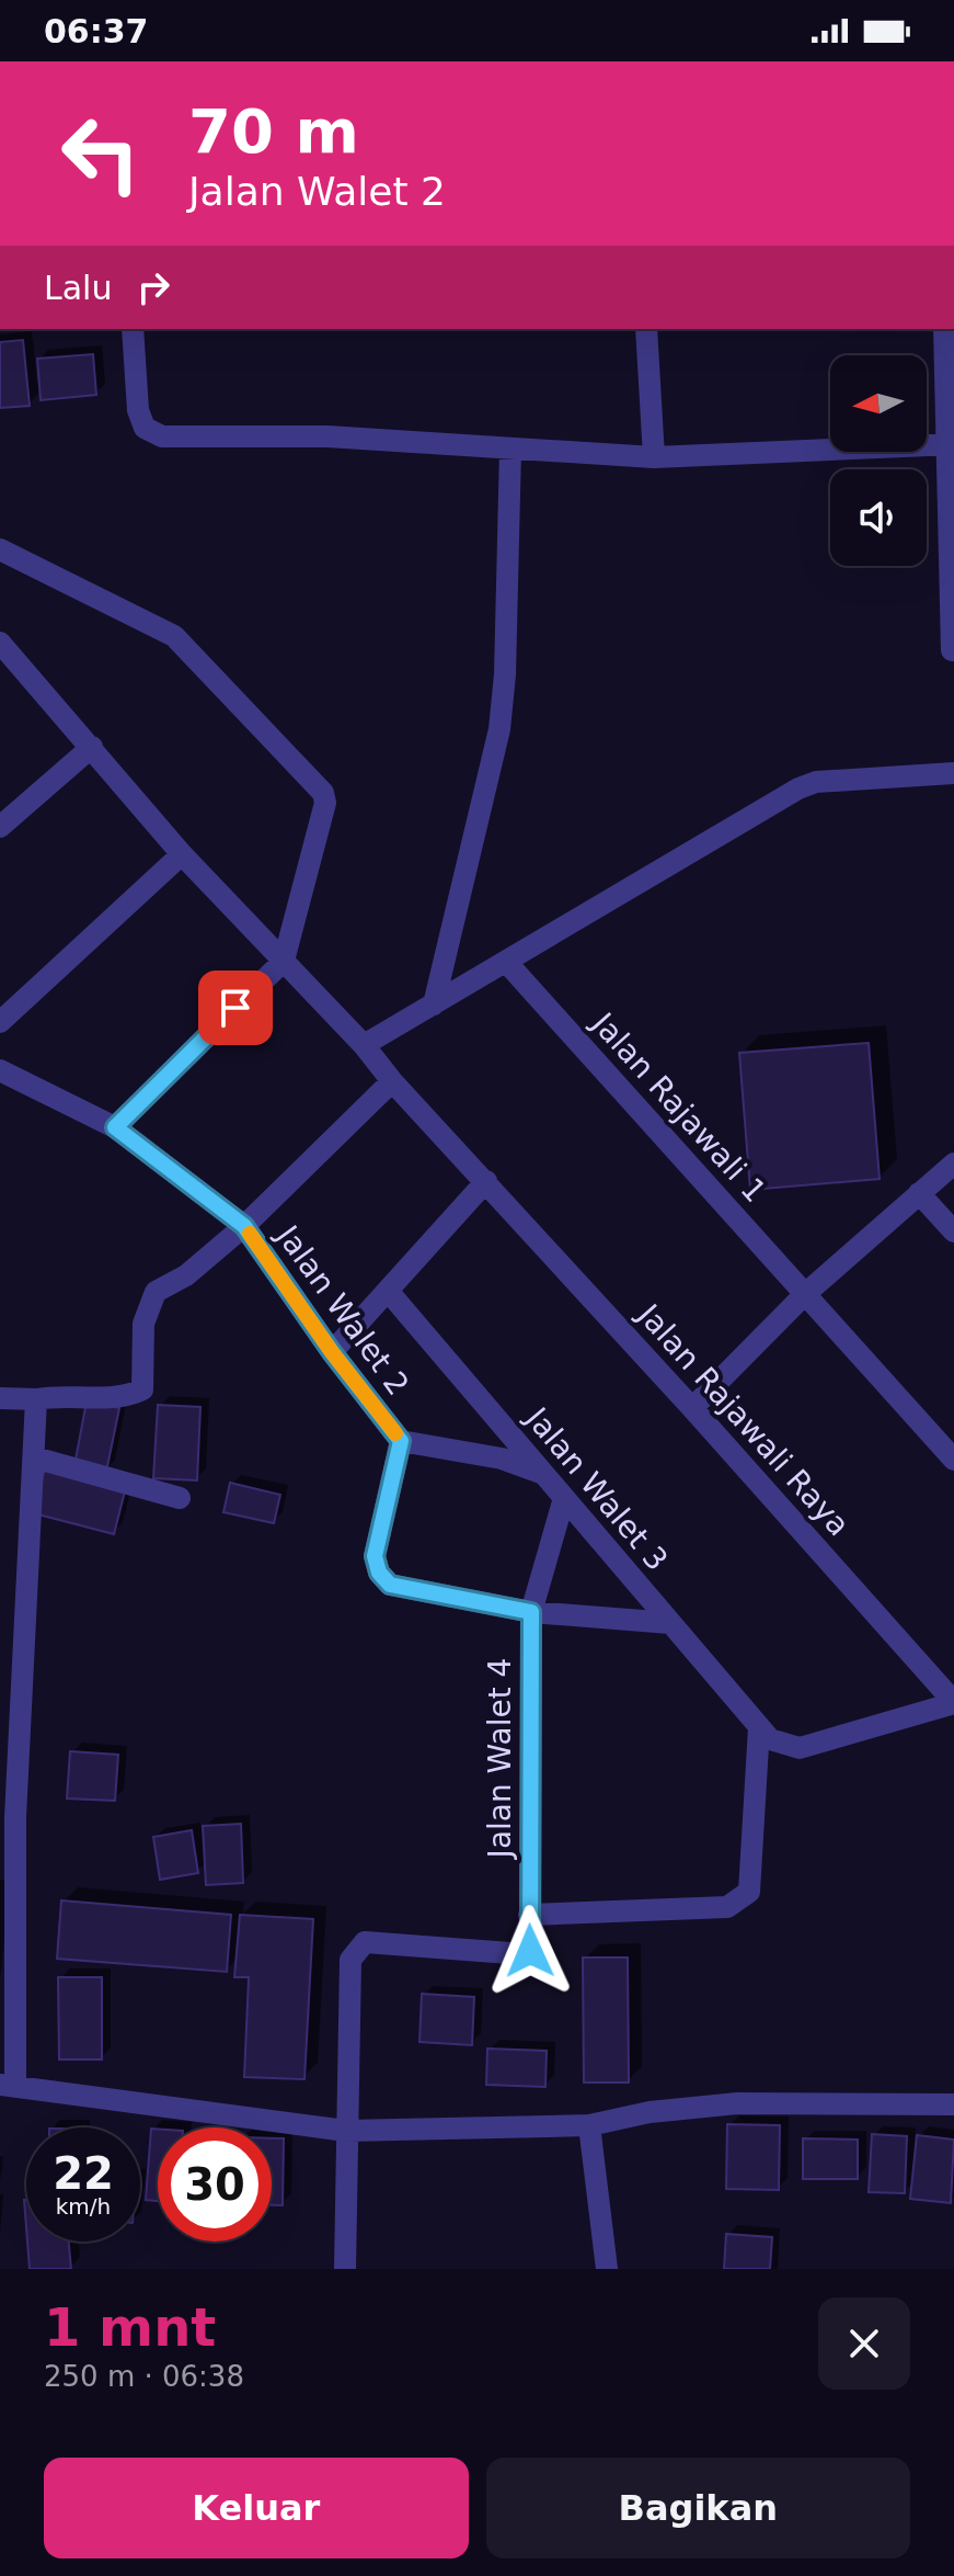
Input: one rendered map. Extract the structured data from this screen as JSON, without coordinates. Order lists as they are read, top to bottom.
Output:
{
  "streets": {
    "street": [
      "Jalan Rajawali 1",
      "Jalan Walet 2",
      "Jalan Rajawali Raya",
      "Jalan Walet 3",
      "Jalan Walet 4"
    ]
  },
  "crossings": [
    ["Jalan Walet 2", "Jalan Walet 3"],
    ["Jalan Walet 2", "Jalan Walet 4"],
    ["Jalan Walet 3", "Jalan Walet 4"]
  ],
  "north": "left",
  "page": {
    "status": "06:37",
    "turn": ["70 m", "Jalan Walet 2"],
    "then": "Lalu",
    "speed": "22 km/h",
    "limit": "30",
    "heading": ["1 mnt", "250 m · 06:38"],
    "buttons": ["Keluar", "Bagikan"]
  }
}
